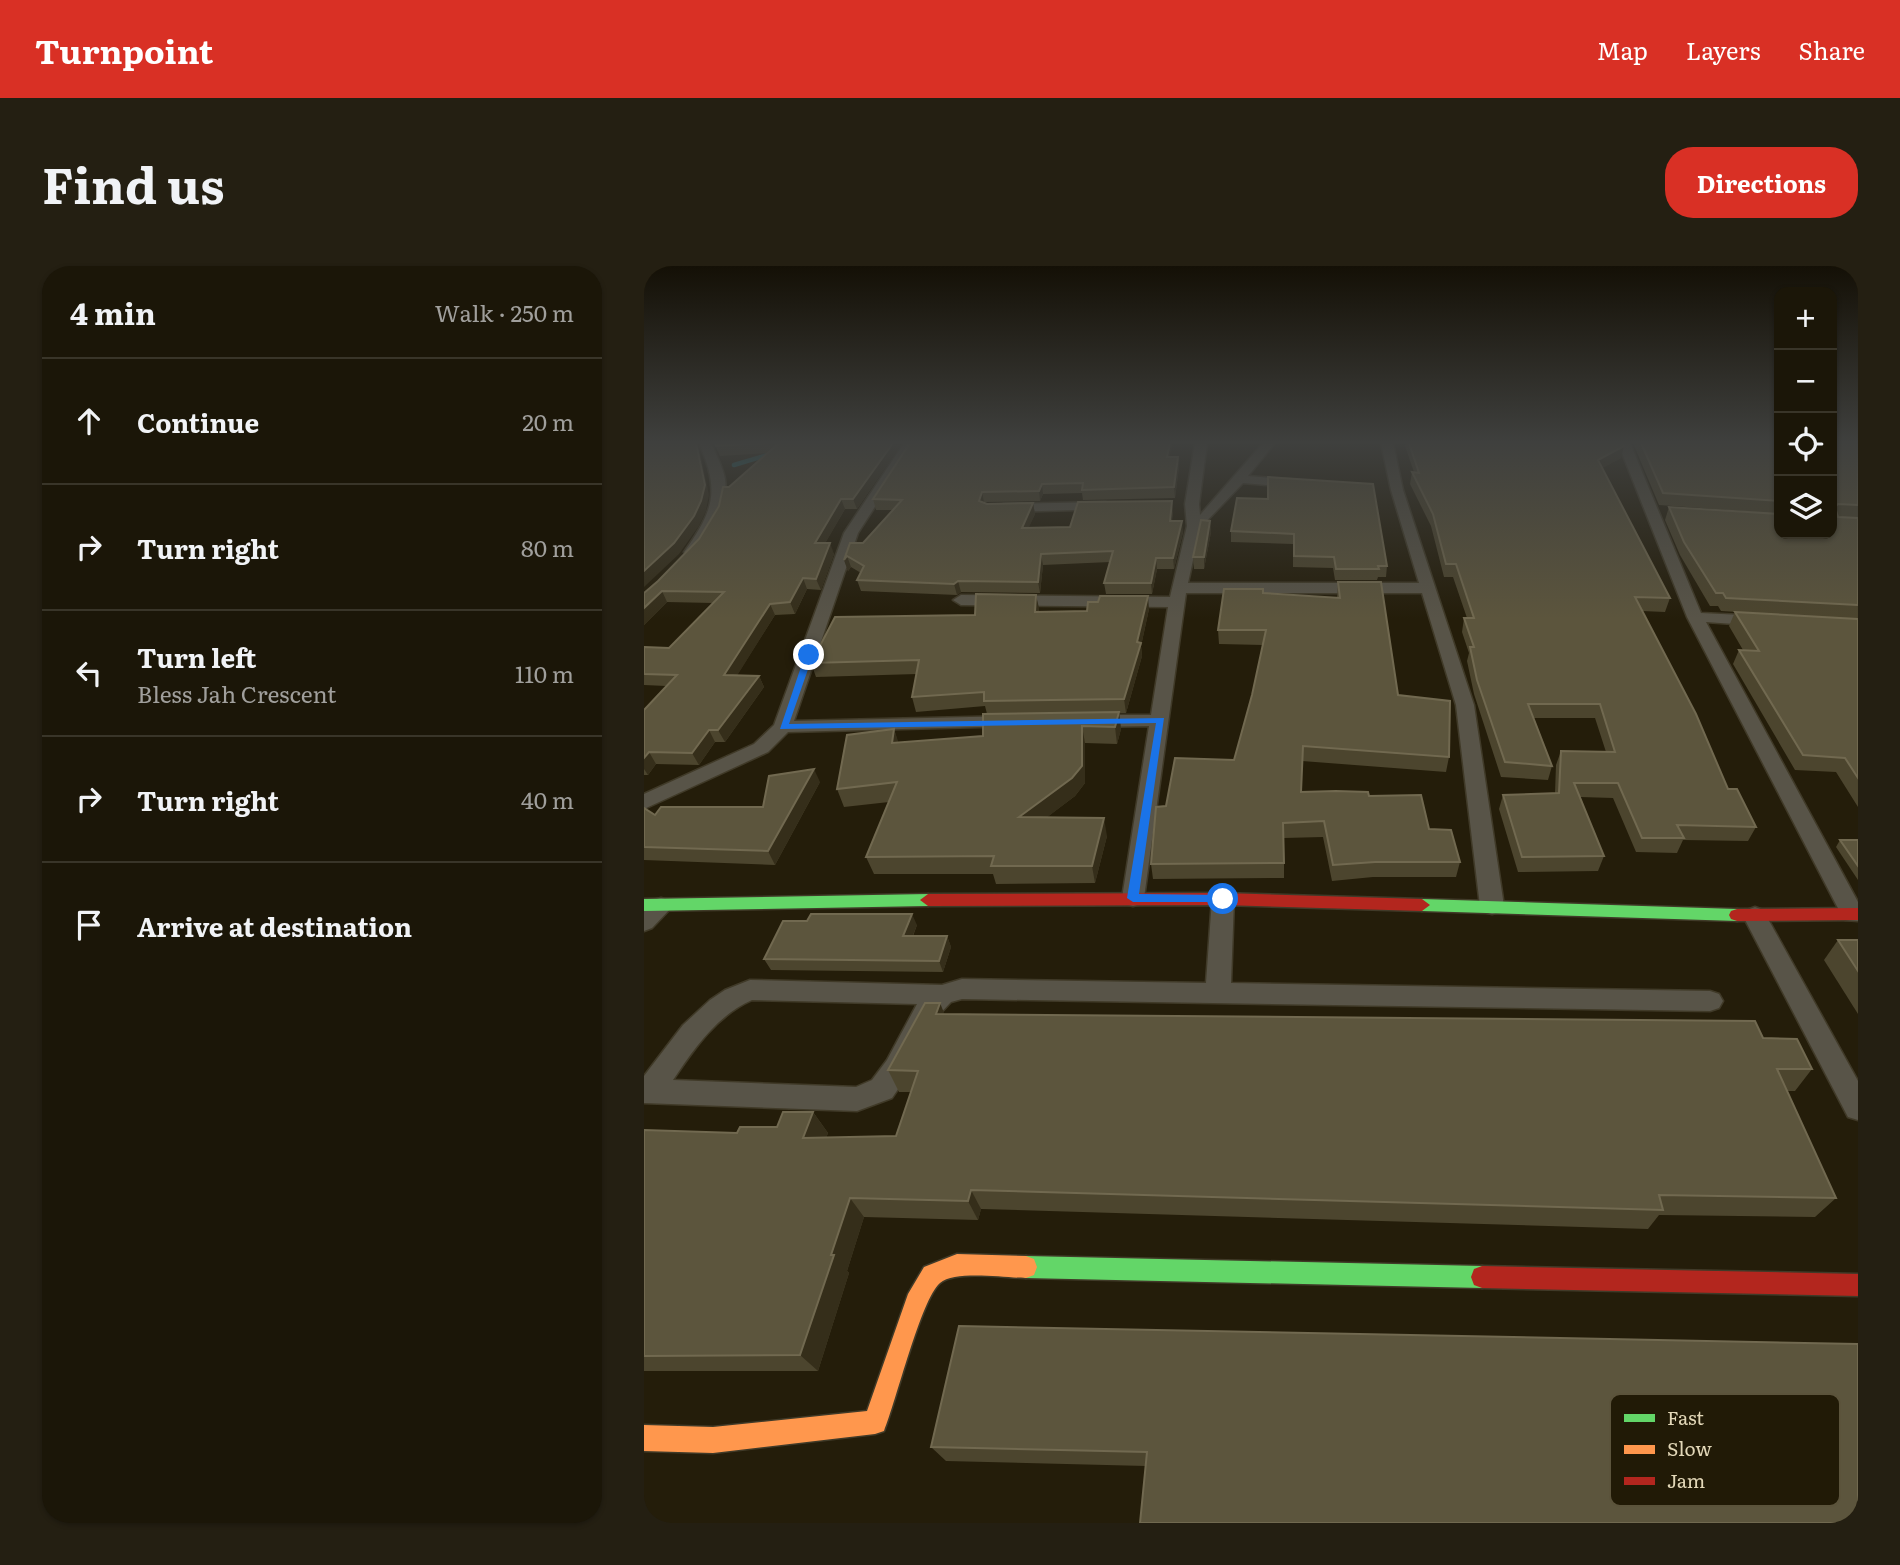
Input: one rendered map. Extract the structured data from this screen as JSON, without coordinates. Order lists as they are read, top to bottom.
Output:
{
  "legend": ["Fast", "Slow", "Jam"],
  "page": {
    "header": "Turnpoint",
    "nav": ["Map", "Layers", "Share"],
    "title": "Find us",
    "buttons": "Directions",
    "heading": ["4 min", "Walk · 250 m"],
    "map_buttons": ["+", "−"],
    "list": [
      ["Continue", "20 m"],
      ["Turn right", "80 m"],
      ["Turn left", "Bless Jah Crescent", "110 m"],
      ["Turn right", "40 m"],
      "Arrive at destination"
    ]
  }
}
